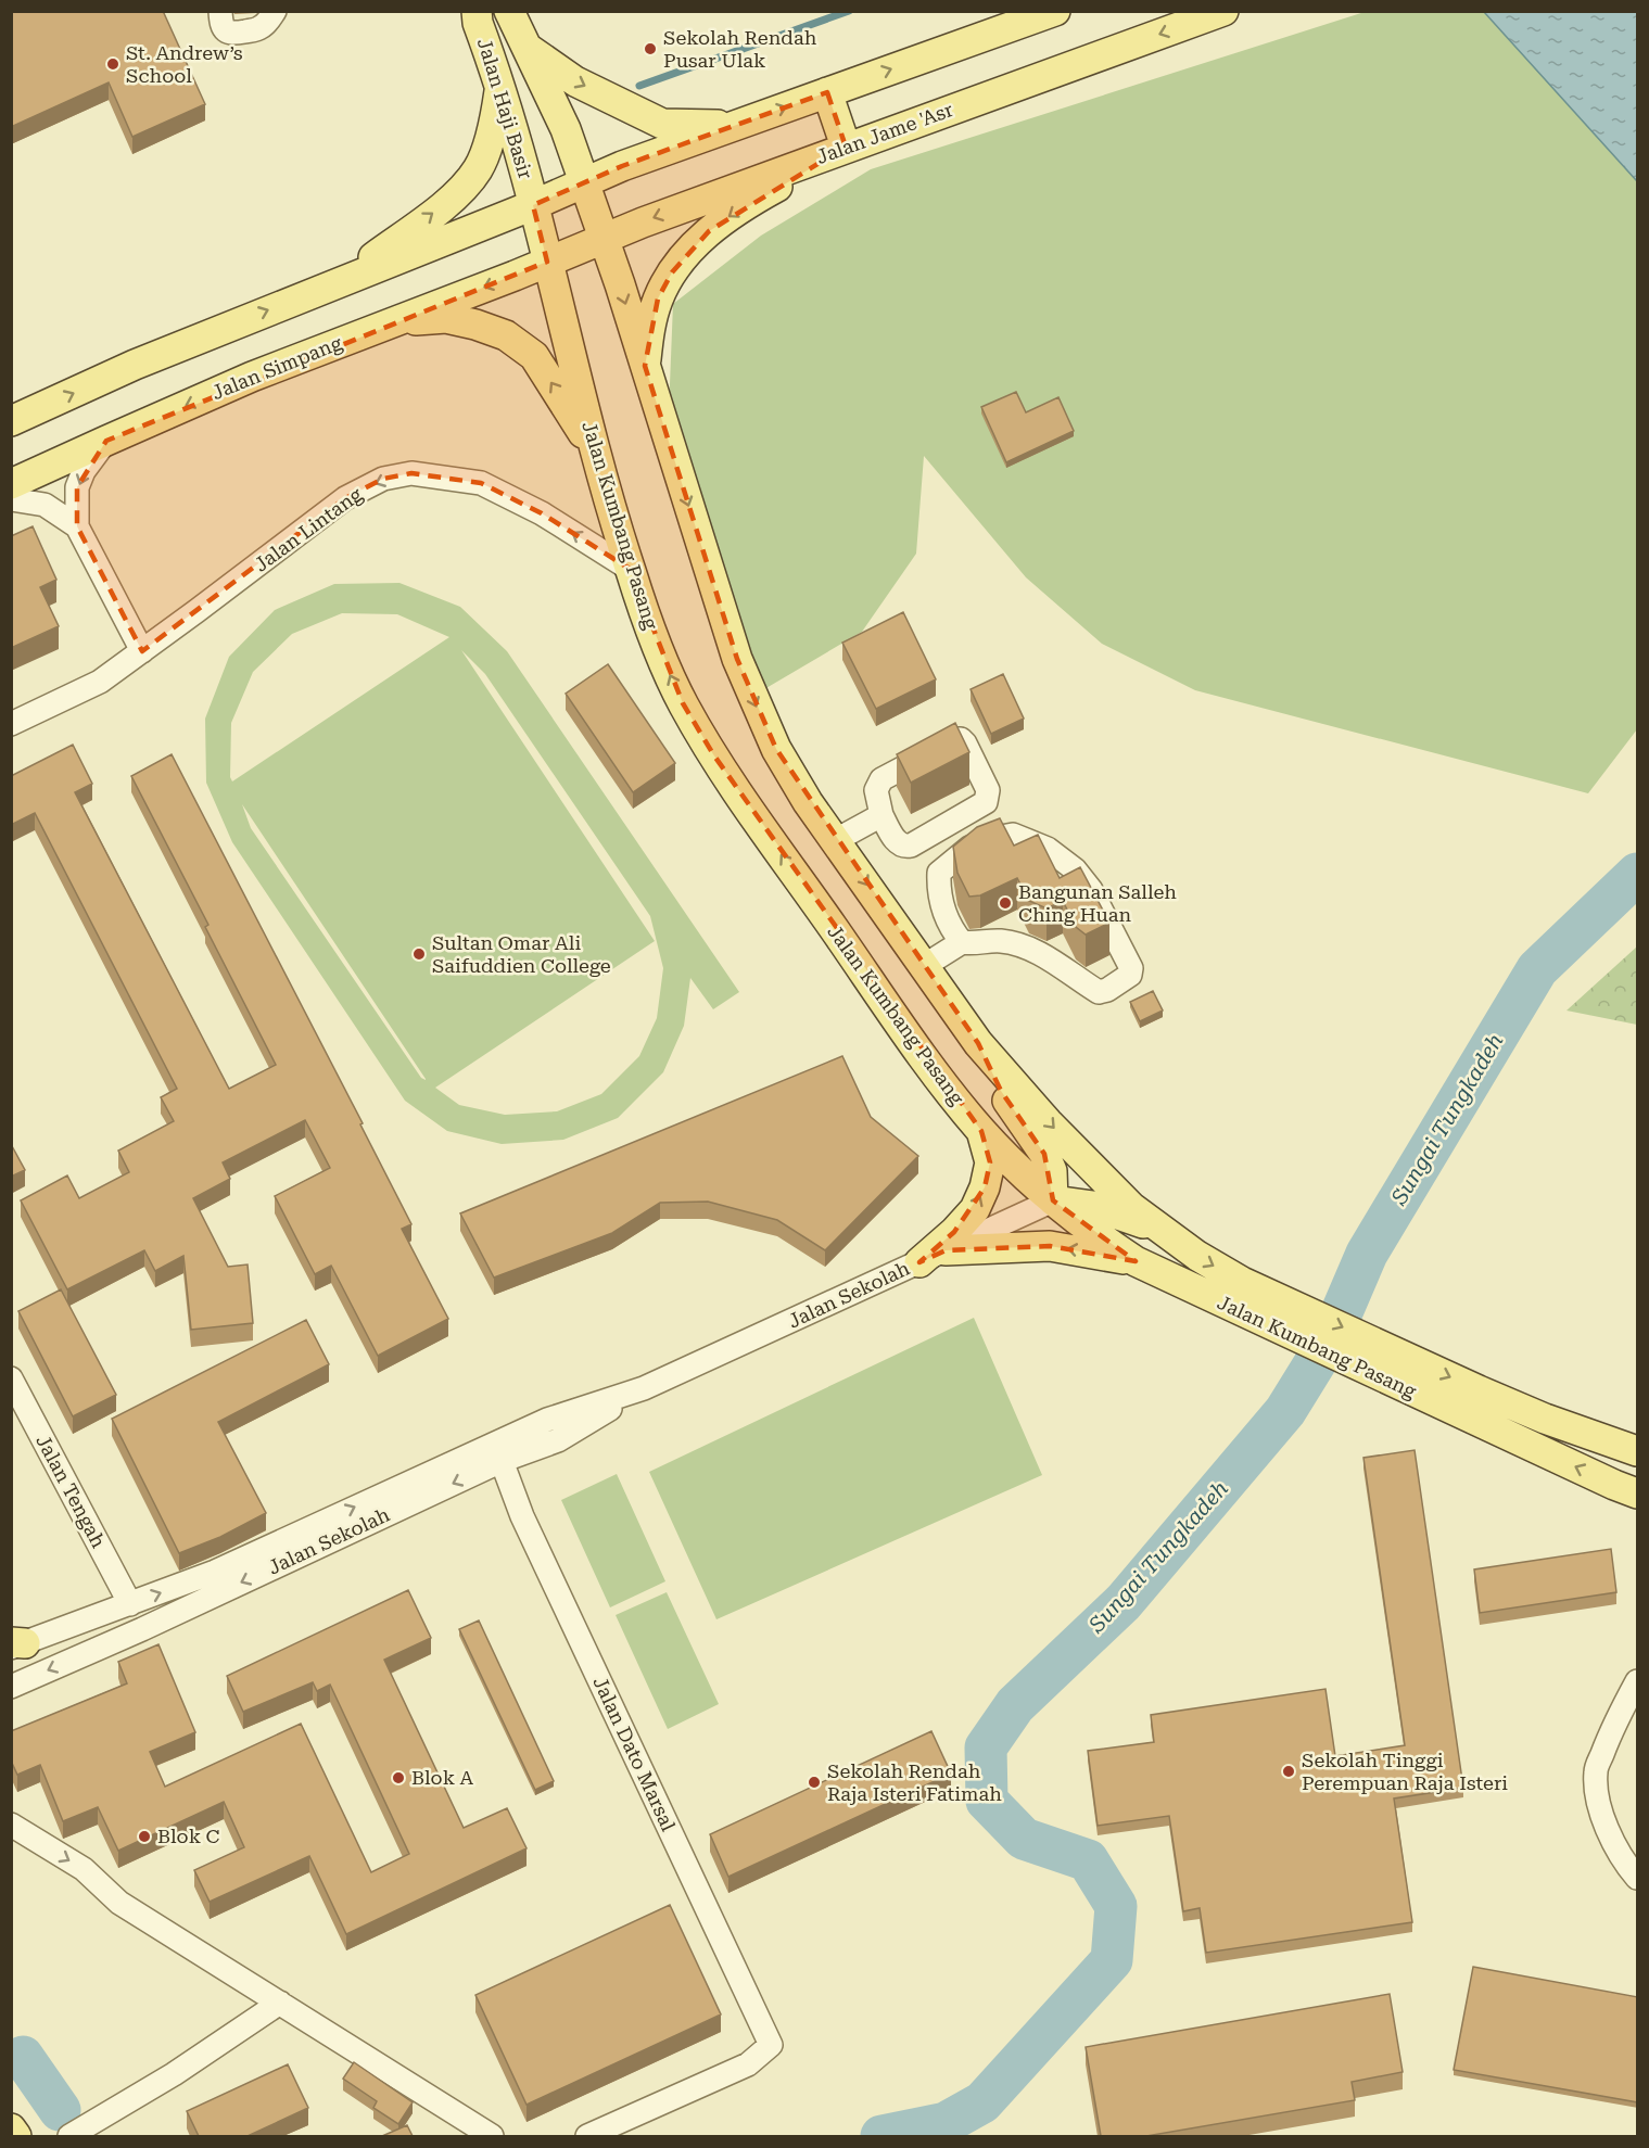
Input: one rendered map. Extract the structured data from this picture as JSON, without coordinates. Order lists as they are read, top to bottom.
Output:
{
  "streets": {
    "main road": [
      "Jalan Haji Basir",
      "Jalan Jame 'Asr",
      "Jalan Simpang",
      "Jalan Kumbang Pasang"
    ],
    "street": [
      "Jalan Lintang",
      "Jalan Sekolah",
      "Jalan Tengah",
      "Jalan Dato Marsal"
    ]
  },
  "crossings": [
    ["Jalan Haji Basir", "Jalan Kumbang Pasang"],
    ["Jalan Jame 'Asr", "Jalan Simpang"],
    ["Jalan Jame 'Asr", "Jalan Kumbang Pasang"],
    ["Jalan Simpang", "Jalan Kumbang Pasang"],
    ["Jalan Kumbang Pasang", "Jalan Lintang"],
    ["Jalan Kumbang Pasang", "Jalan Sekolah"],
    ["Jalan Sekolah", "Jalan Tengah"],
    ["Jalan Sekolah", "Jalan Dato Marsal"]
  ],
  "one_way": ["Jalan Lintang"],
  "water": ["Sungai Tungkadeh"],
  "places": [
    "Sekolah Rendah Pusar Ulak",
    "St. Andrew’s School",
    "Bangunan Salleh Ching Huan",
    "Sultan Omar Ali Saifuddien College",
    "Sekolah Tinggi Perempuan Raja Isteri",
    "Blok A",
    "Sekolah Rendah Raja Isteri Fatimah",
    "Blok C"
  ]
}
